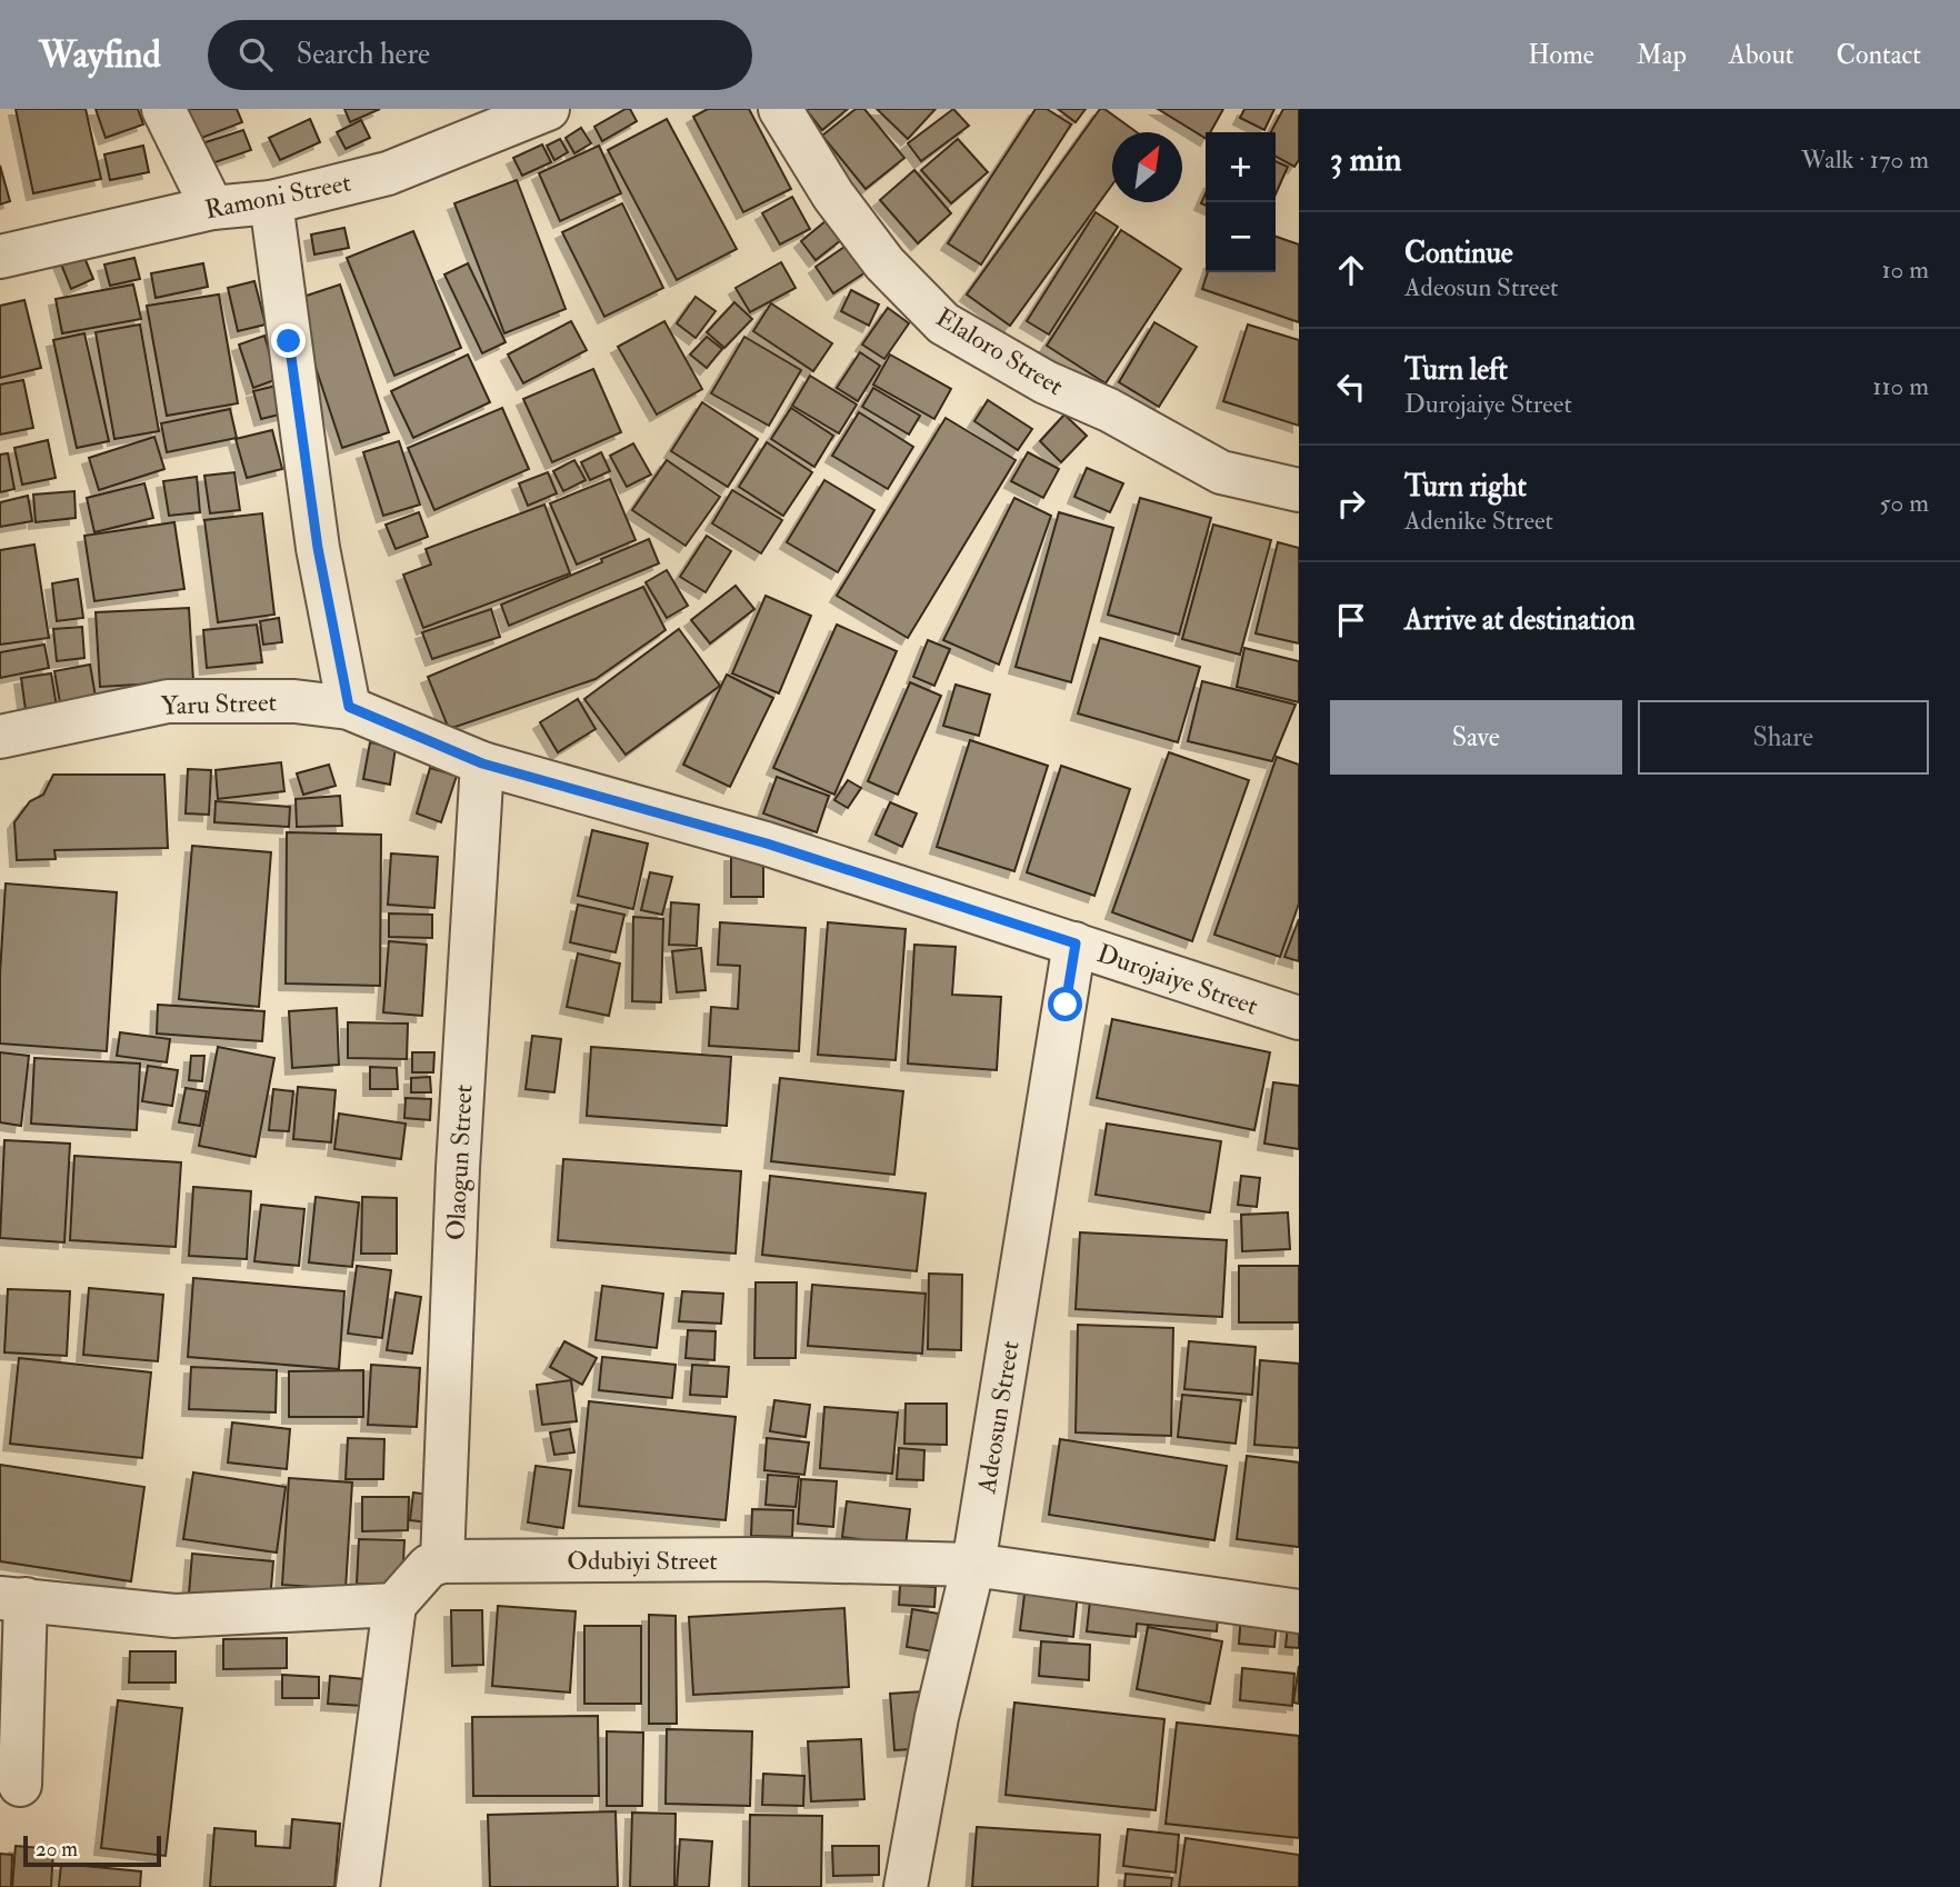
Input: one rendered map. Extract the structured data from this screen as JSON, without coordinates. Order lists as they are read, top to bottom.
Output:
{
  "streets": {
    "street": [
      "Ramoni Street",
      "Elaloro Street",
      "Yaru Street",
      "Durojaiye Street",
      "Olaogun Street",
      "Adeosun Street",
      "Odubiyi Street"
    ]
  },
  "crossings": [
    ["Yaru Street", "Durojaiye Street"],
    ["Durojaiye Street", "Olaogun Street"],
    ["Durojaiye Street", "Adeosun Street"],
    ["Olaogun Street", "Odubiyi Street"],
    ["Adeosun Street", "Odubiyi Street"]
  ],
  "scale_bar": "20 m",
  "north": "top right",
  "page": {
    "header": "Wayfind",
    "search": "Search here",
    "nav": [
      "Home",
      "Map",
      "About",
      "Contact"
    ],
    "heading": ["3 min", "Walk · 170 m"],
    "map_buttons": ["+", "−"],
    "list": [
      ["Continue", "Adeosun Street", "10 m"],
      ["Turn left", "Durojaiye Street", "110 m"],
      ["Turn right", "Adenike Street", "50 m"],
      "Arrive at destination"
    ],
    "buttons": ["Save", "Share"],
    "scale": "20 m"
  }
}
